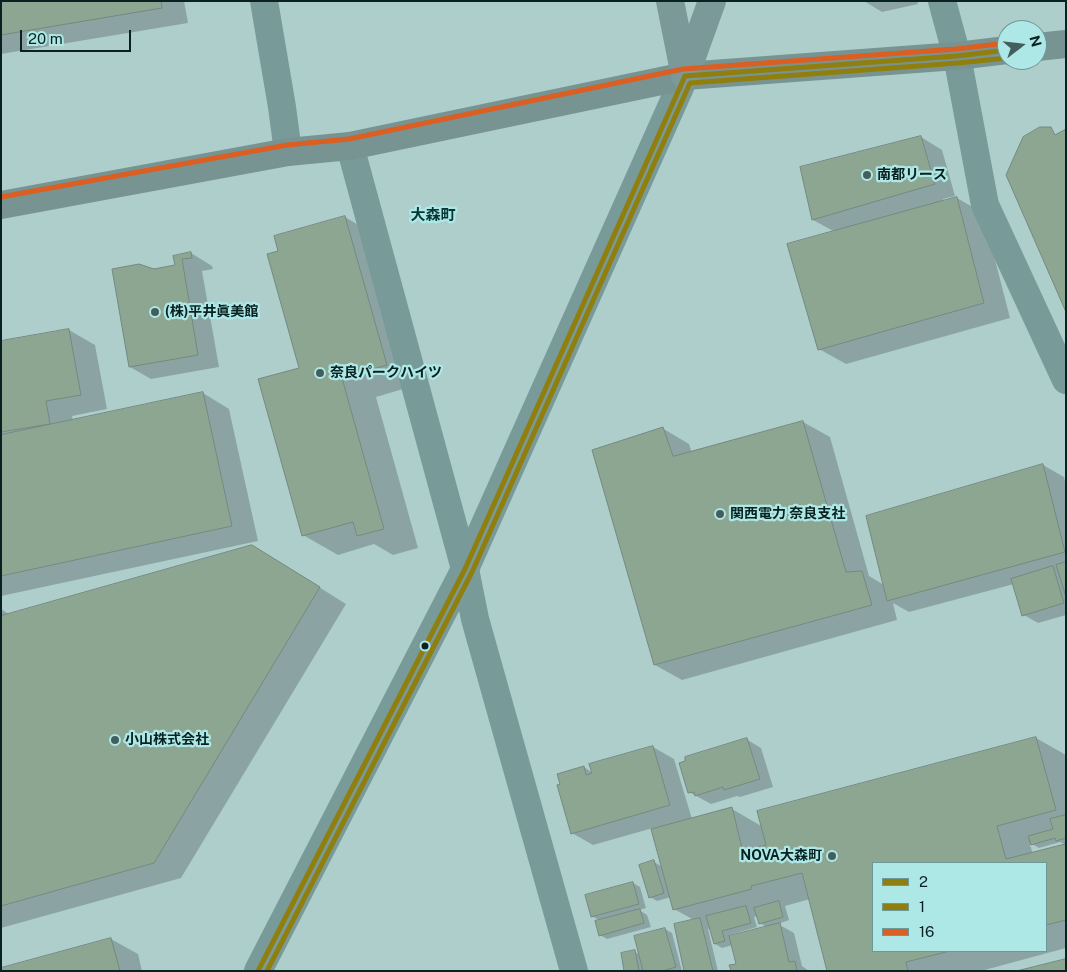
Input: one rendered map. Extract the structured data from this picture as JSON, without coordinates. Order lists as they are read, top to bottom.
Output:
{
  "districts": ["大森町"],
  "places": [
    "南都リース",
    "(株)平井眞美館",
    "奈良パークハイツ",
    "関西電力 奈良支社",
    "小山株式会社",
    "NOVA大森町"
  ],
  "lines": ["transit line 16", "transit line 2", "transit line 1"],
  "legend": ["2", "1", "16"],
  "scale_bar": "20 m",
  "north": "right"
}
